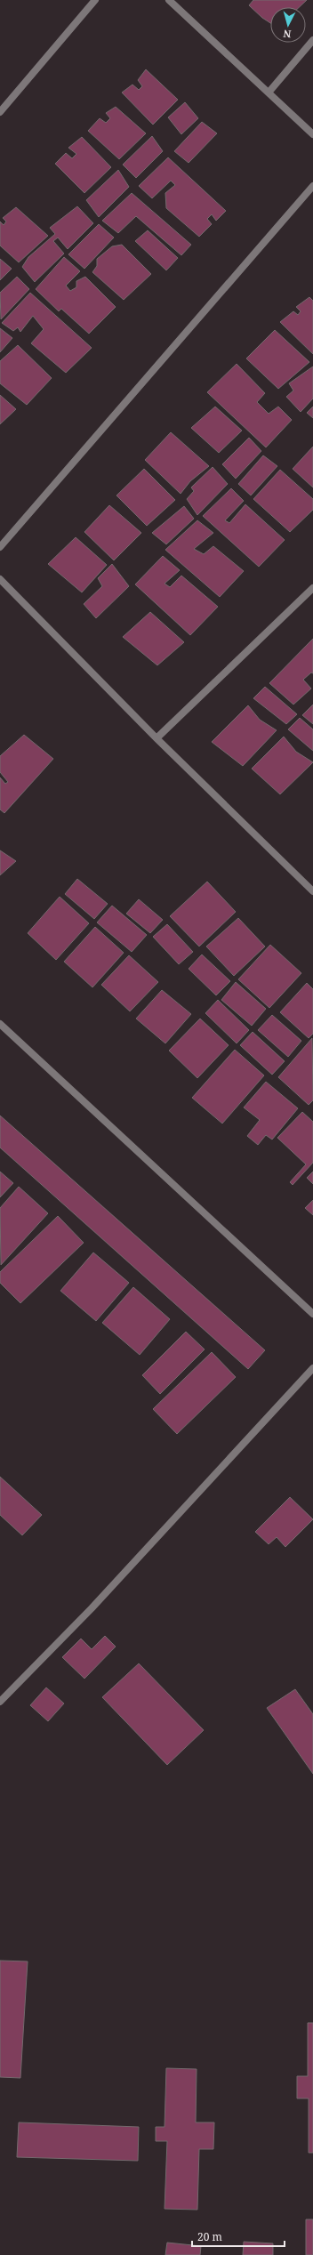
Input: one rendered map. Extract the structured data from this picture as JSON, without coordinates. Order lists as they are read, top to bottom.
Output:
{
  "scale_bar": "20 m",
  "north": "bottom"
}
